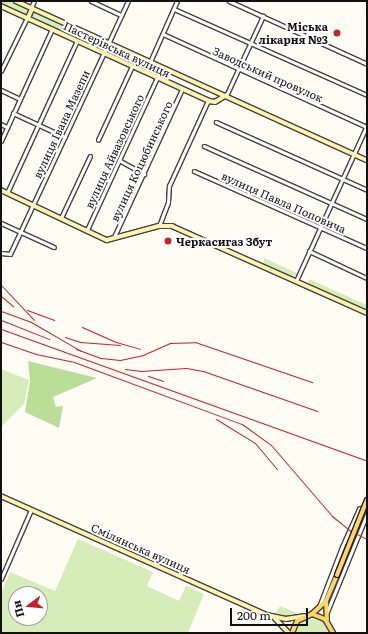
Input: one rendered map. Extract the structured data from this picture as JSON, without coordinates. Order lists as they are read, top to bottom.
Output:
{
  "streets": {
    "main road": ["Пастерівська вулиця", "Смілянська вулиця"],
    "street": [
      "Заводський провулок",
      "вулиця Івана Мазепи",
      "вулиця Айвазовського",
      "вулиця Коцюбинського",
      "вулиця Павла Поповича"
    ]
  },
  "crossings": [
    ["Пастерівська вулиця", "вулиця Івана Мазепи"],
    ["Пастерівська вулиця", "вулиця Айвазовського"],
    ["Пастерівська вулиця", "вулиця Коцюбинського"]
  ],
  "places": ["Міська лікарня №3", "Черкасигаз Збут"],
  "scale_bar": "200 m",
  "north": "left"
}
